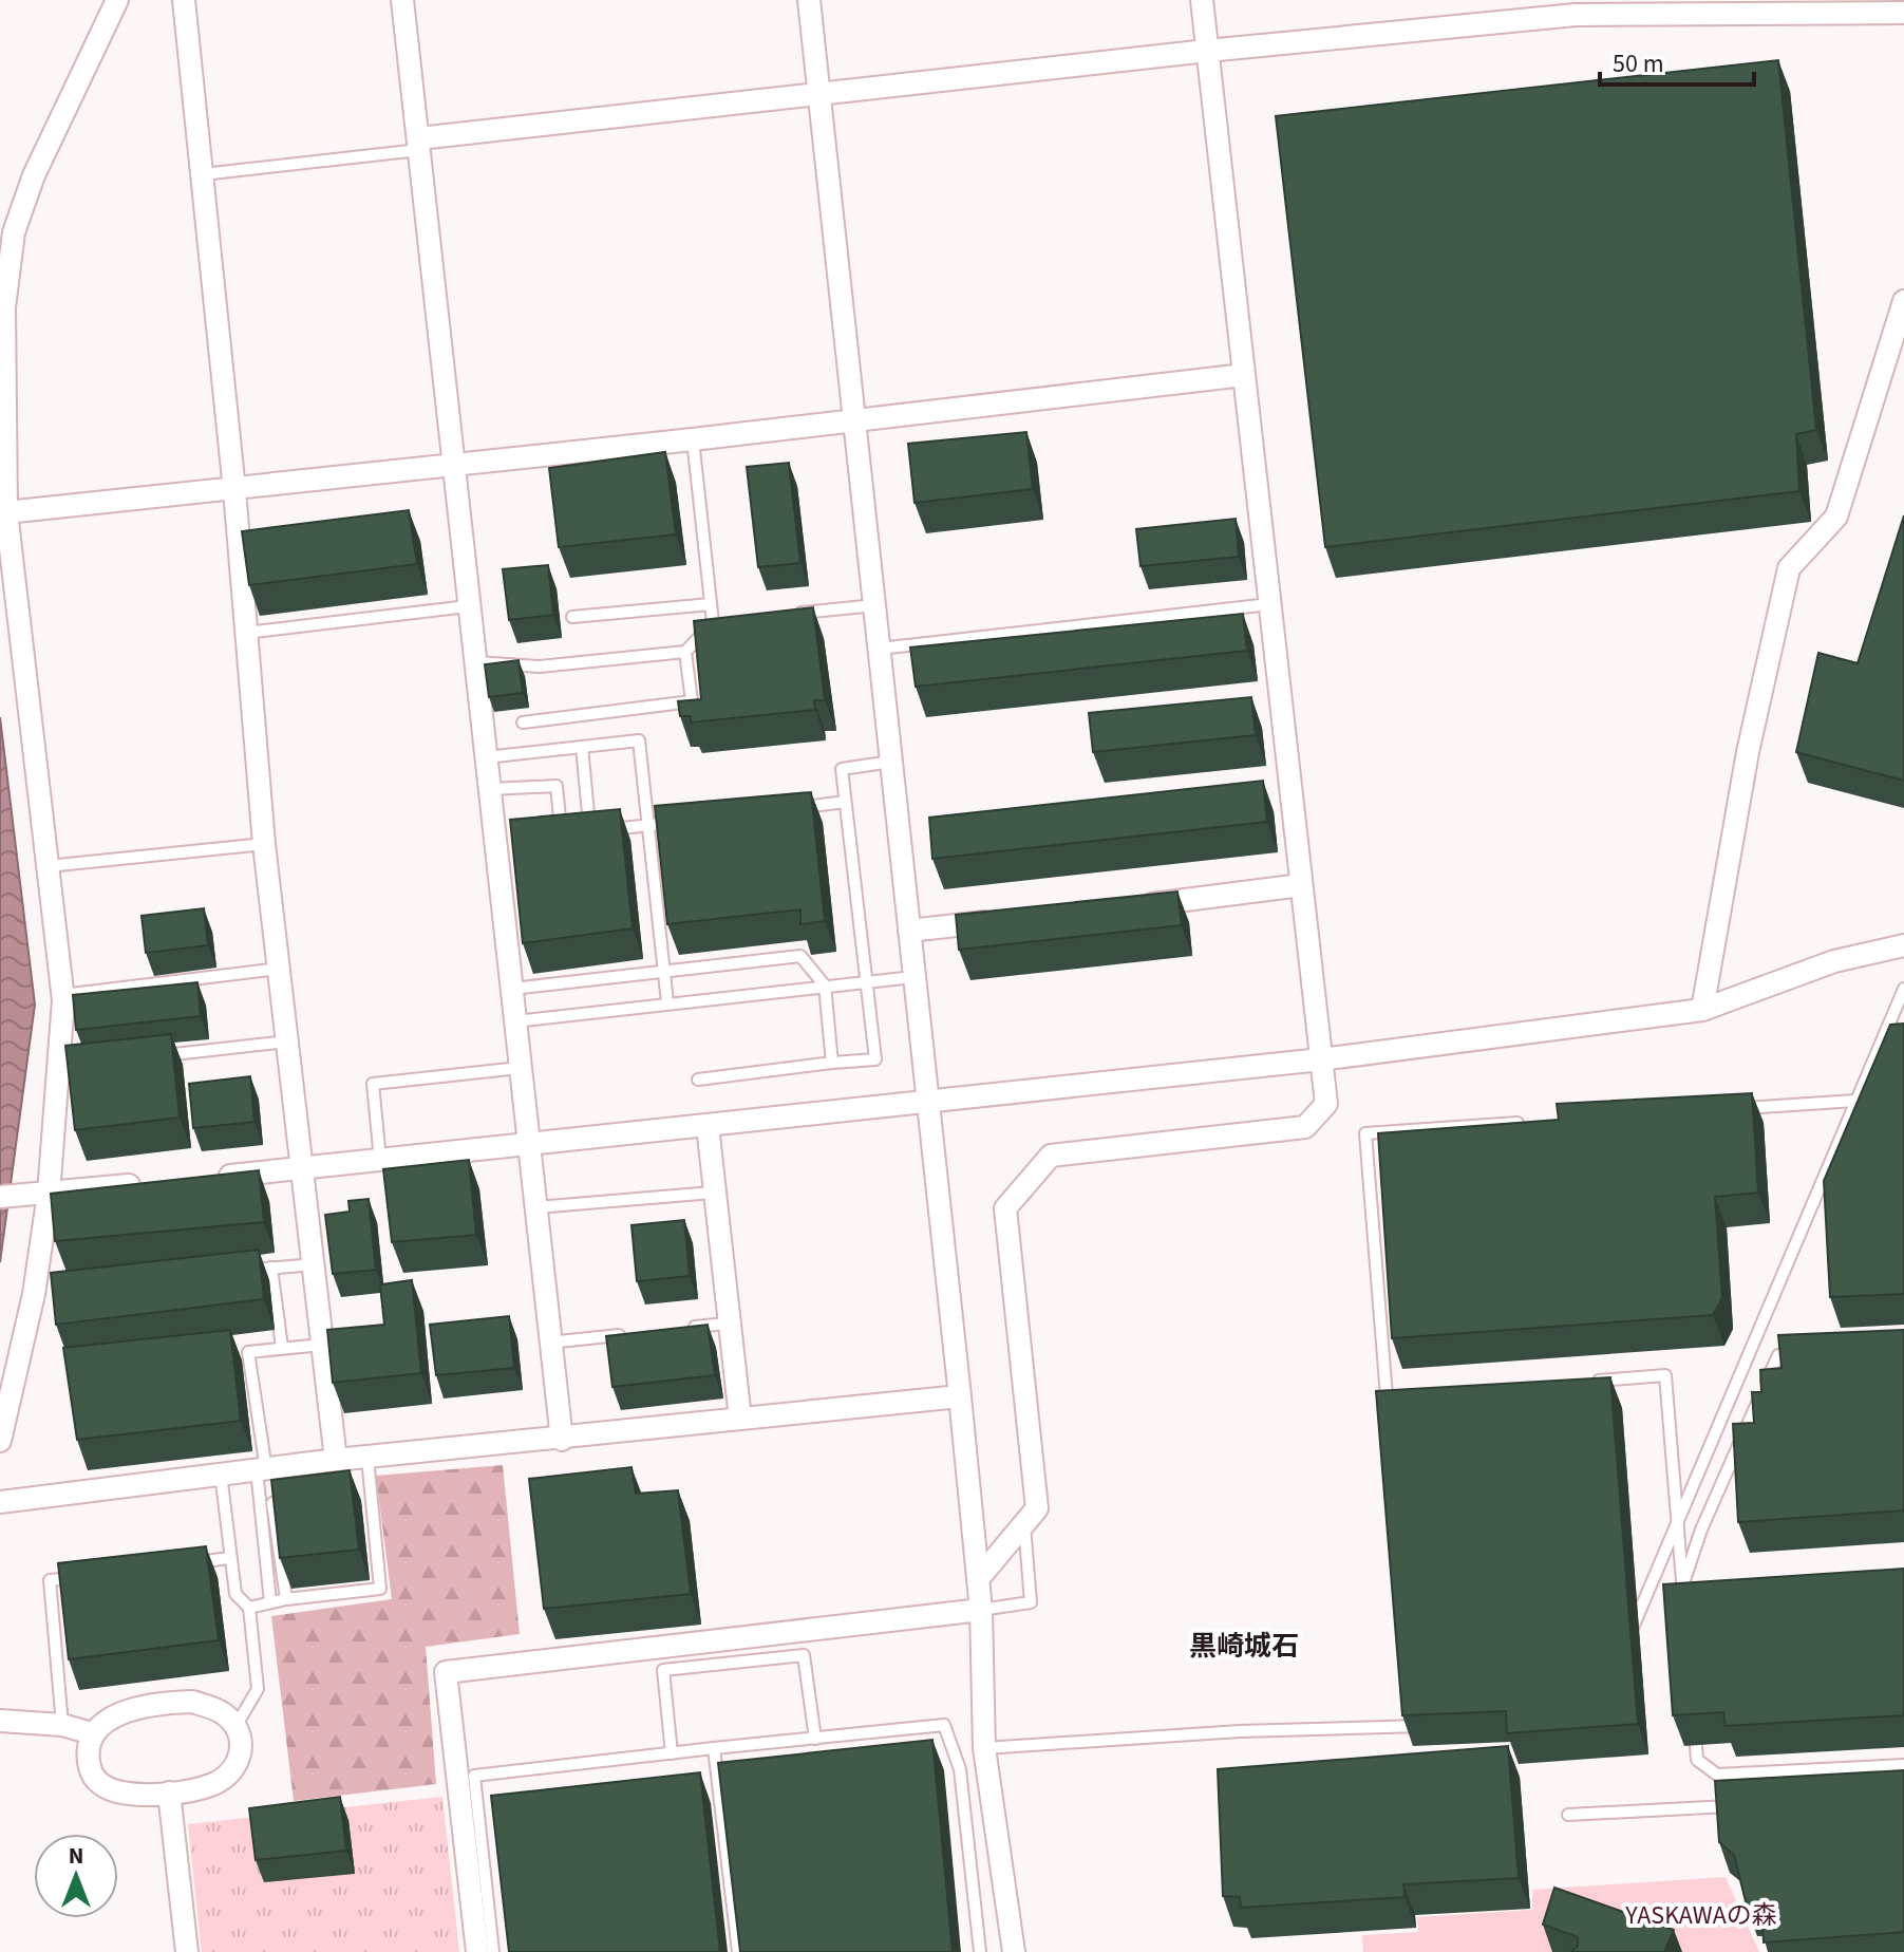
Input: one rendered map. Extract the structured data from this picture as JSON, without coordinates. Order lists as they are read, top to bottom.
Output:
{
  "districts": ["黒崎城石"],
  "parks": ["YASKAWAの森"],
  "scale_bar": "50 m",
  "north": "top"
}
